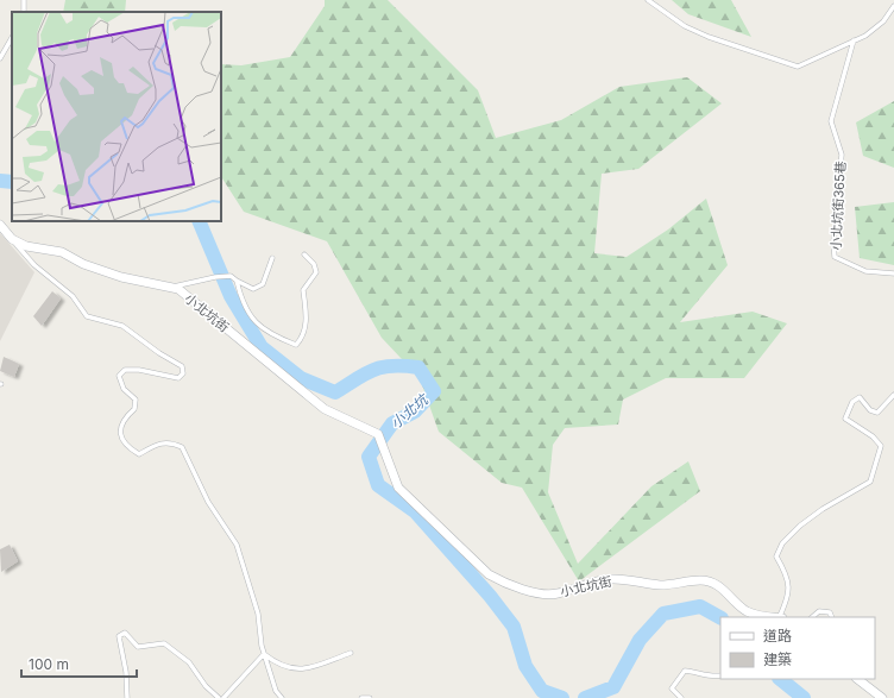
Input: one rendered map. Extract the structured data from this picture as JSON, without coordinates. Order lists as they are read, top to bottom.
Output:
{
  "streets": {
    "street": ["小北坑街"],
    "lane": ["小北坑街365巷"]
  },
  "water": ["小北坑"],
  "legend": ["道路", "建築"],
  "scale_bar": "100 m"
}
